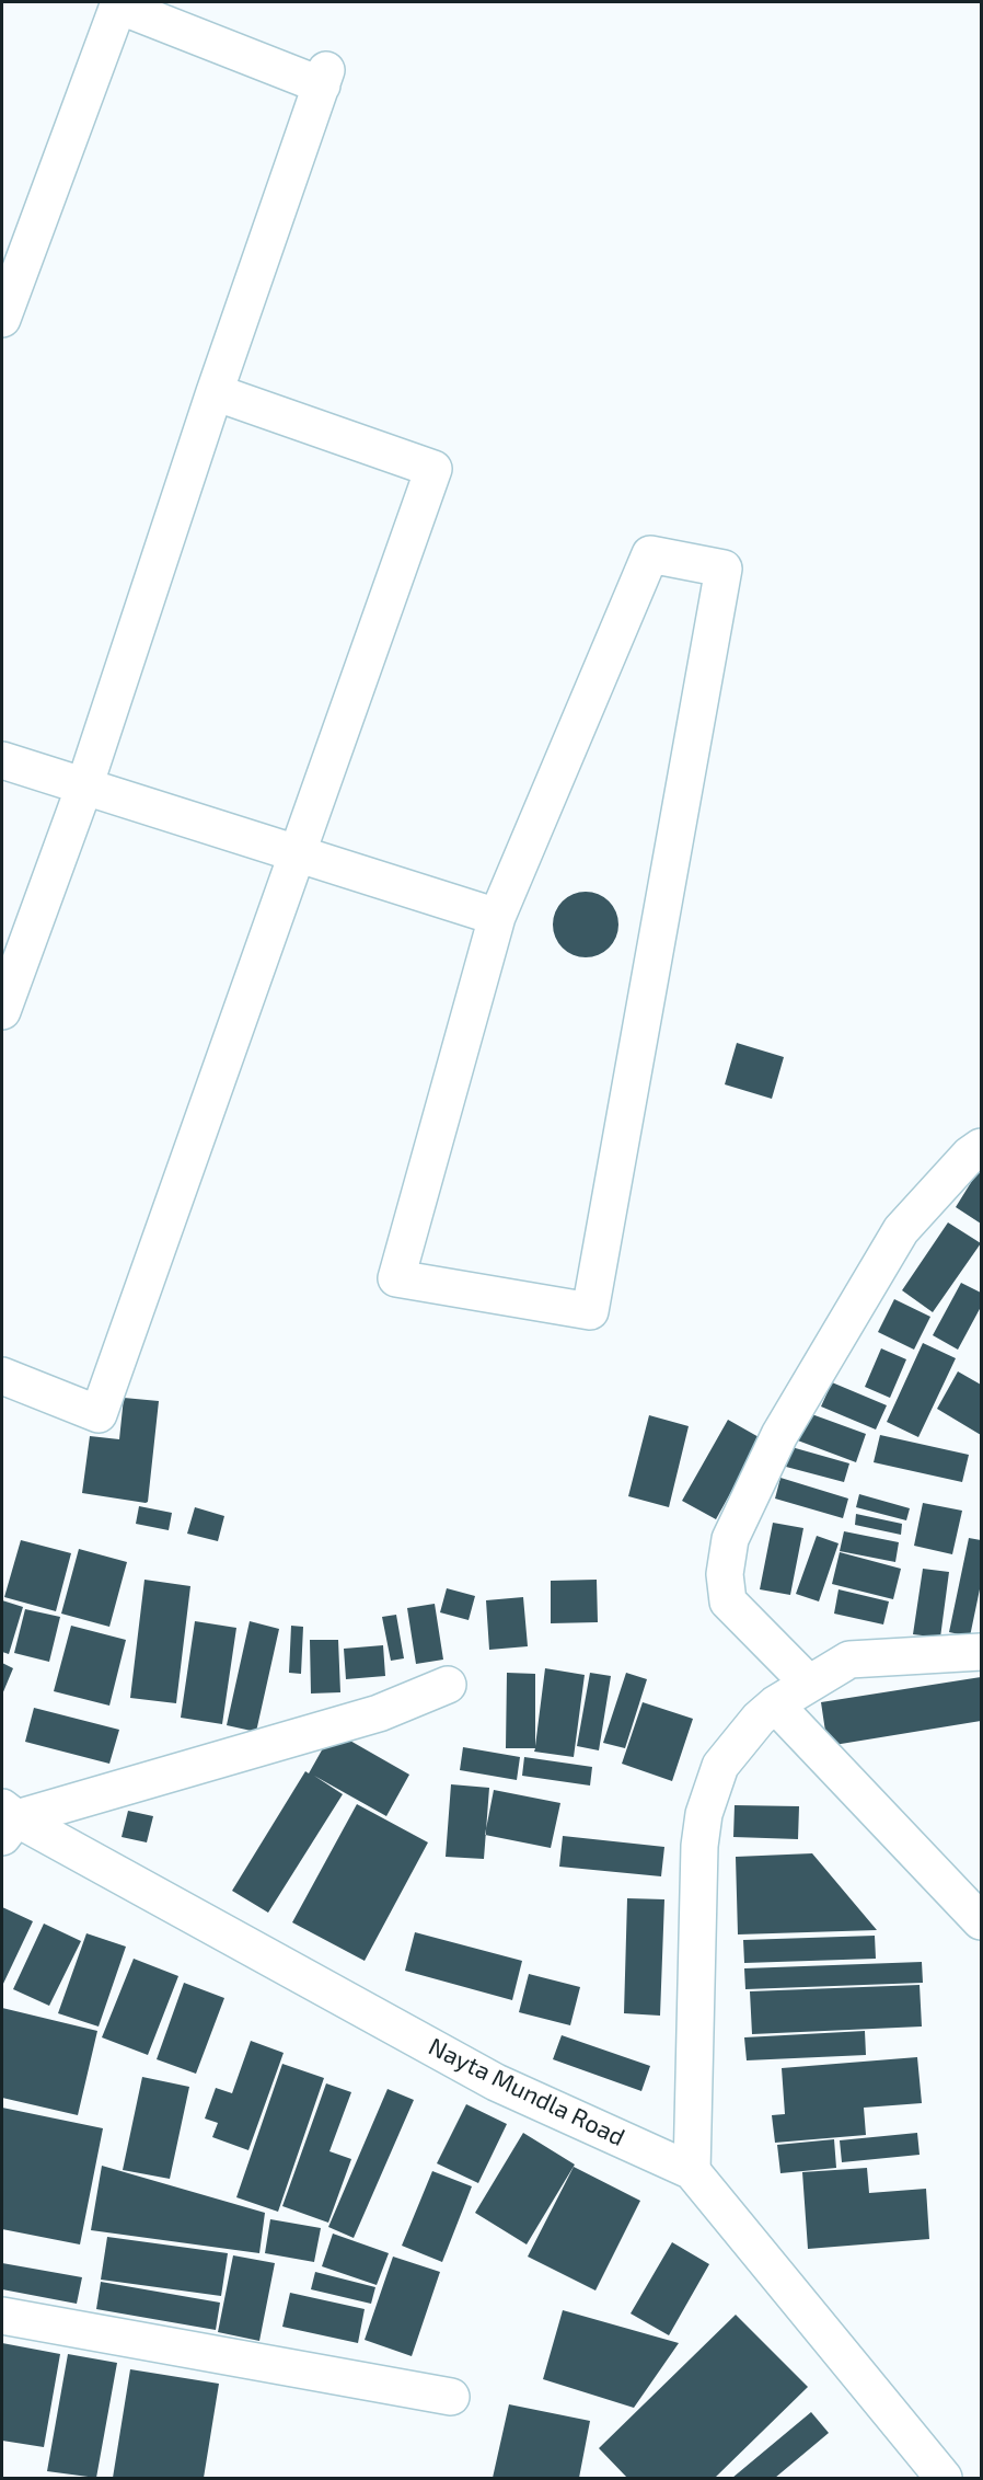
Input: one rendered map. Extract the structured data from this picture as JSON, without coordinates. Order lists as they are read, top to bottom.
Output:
{
  "streets": {
    "street": ["Nayta Mundla Road"]
  }
}
